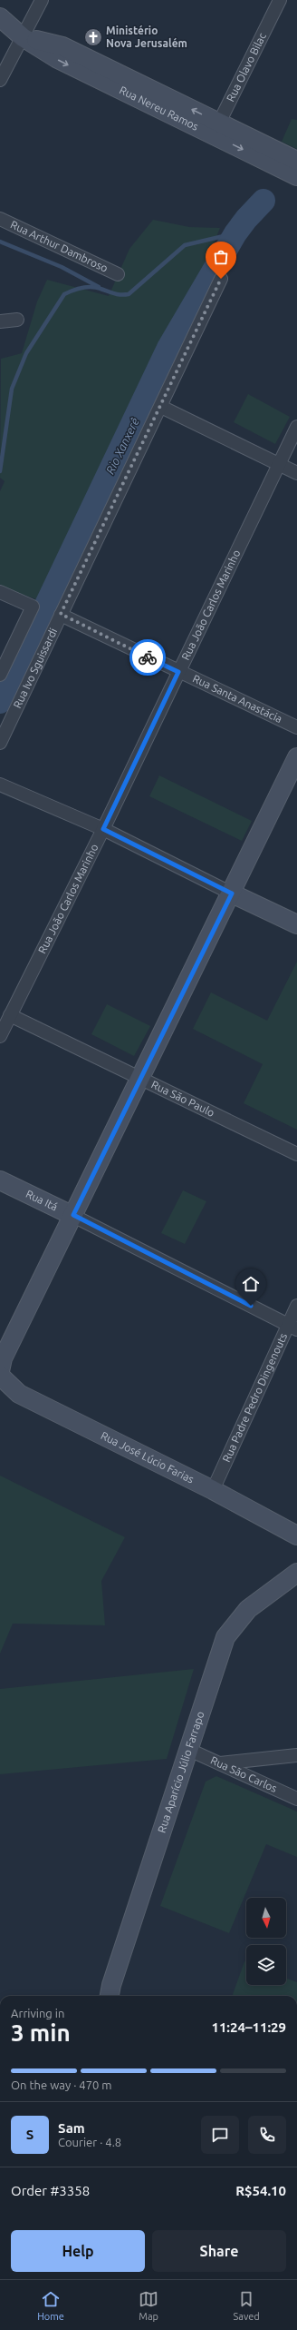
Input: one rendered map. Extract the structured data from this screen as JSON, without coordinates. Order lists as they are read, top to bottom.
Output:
{
  "streets": {
    "street": [
      "Rua Olavo Bilac",
      "Rua Nereu Ramos",
      "Rua Arthur Dambroso",
      "Rua João Carlos Marinho",
      "Rua Ivo Sguissardi",
      "Rua Santa Anastácia",
      "Rua São Paulo",
      "Rua Itá",
      "Rua Padre Pedro Dingenouts",
      "Rua José Lúcio Farias",
      "Rua Aparício Júlio Farrapo",
      "Rua São Carlos"
    ]
  },
  "crossings": [
    ["Rua Olavo Bilac", "Rua Nereu Ramos"],
    ["Rua João Carlos Marinho", "Rua Santa Anastácia"],
    ["Rua João Carlos Marinho", "Rua São Paulo"],
    ["Rua Ivo Sguissardi", "Rua Santa Anastácia"],
    ["Rua Itá", "Rua Padre Pedro Dingenouts"],
    ["Rua Padre Pedro Dingenouts", "Rua José Lúcio Farias"],
    ["Rua Aparício Júlio Farrapo", "Rua São Carlos"]
  ],
  "water": ["Rio Xanxerê"],
  "places": {
    "church": ["Ministério Nova Jerusalém"]
  },
  "north": "bottom",
  "page": {
    "heading": ["3 min", "Arriving in", "11:24–11:29"],
    "panel": [
      "Sam",
      "Courier · 4.8",
      "Order #3358",
      "R$54.10"
    ],
    "bar": "On the way · 470 m",
    "round": "S",
    "buttons": ["Help", "Share"],
    "tabs": ["Home", "Map", "Saved"]
  }
}
